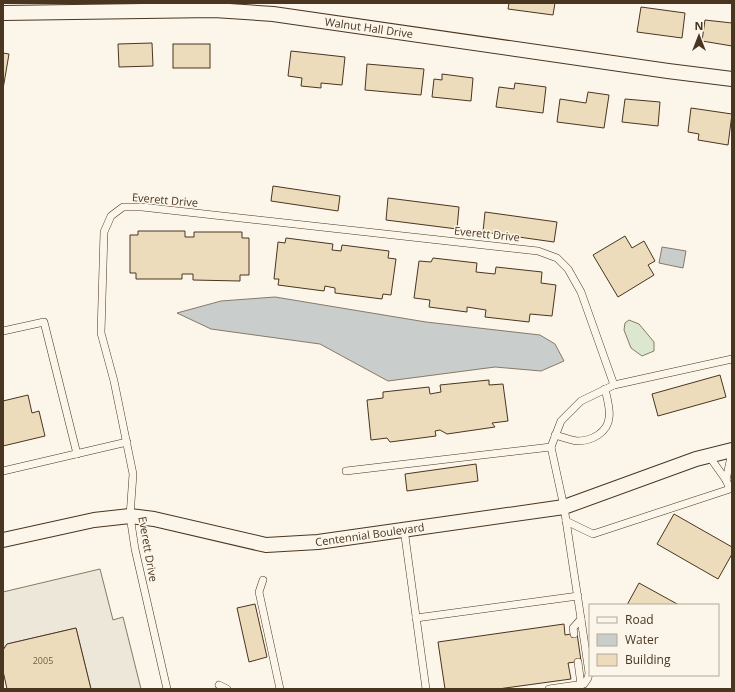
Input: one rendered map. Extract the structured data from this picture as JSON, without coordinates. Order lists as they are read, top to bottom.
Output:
{
  "streets": {
    "street": ["Walnut Hall Drive", "Centennial Boulevard"],
    "lane": ["Everett Drive"]
  },
  "crossings": [
    ["Everett Drive", "Centennial Boulevard"]
  ],
  "house_numbers": ["2005"],
  "legend": ["Road", "Water", "Building"],
  "north": "top"
}
